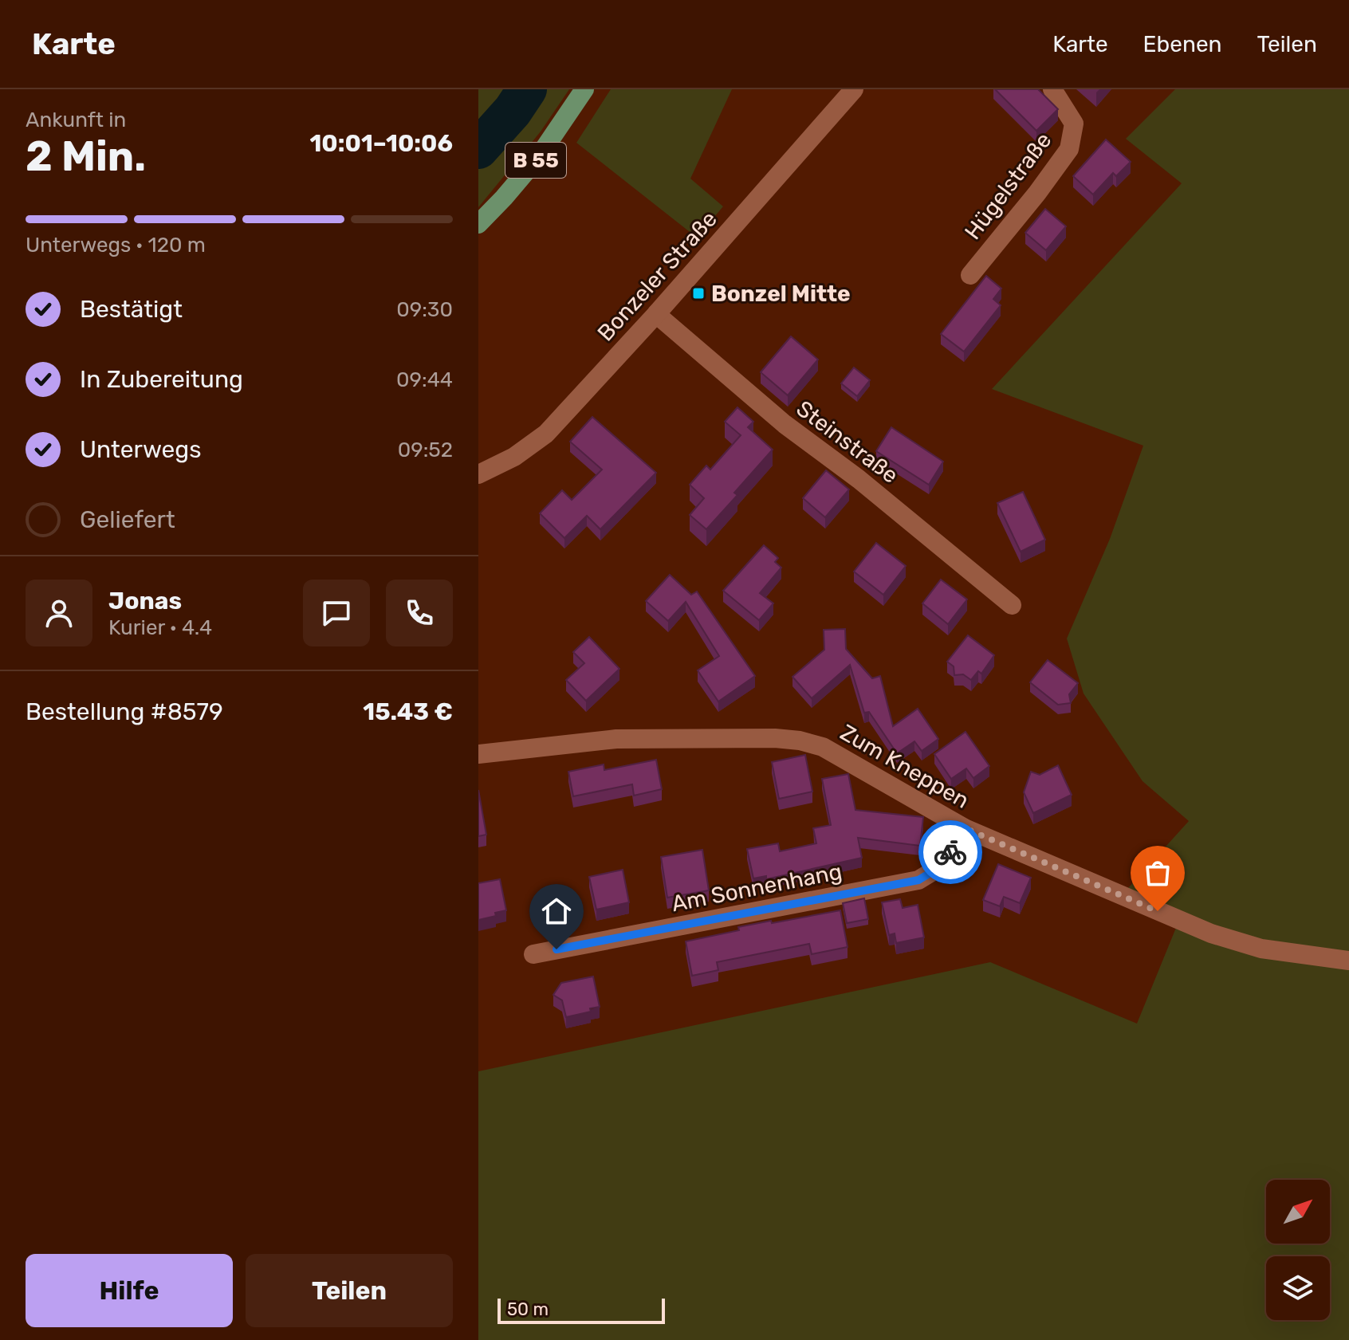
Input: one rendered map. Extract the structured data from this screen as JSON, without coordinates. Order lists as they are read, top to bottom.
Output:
{
  "streets": {
    "main road": ["B 55"],
    "street": [
      "Hügelstraße",
      "Bonzeler Straße",
      "Steinstraße",
      "Zum Kneppen",
      "Am Sonnenhang"
    ]
  },
  "crossings": [
    ["Bonzeler Straße", "Steinstraße"],
    ["Zum Kneppen", "Am Sonnenhang"]
  ],
  "places": {
    "transit": ["Bonzel Mitte"]
  },
  "scale_bar": "50 m",
  "north": "top right",
  "page": {
    "header": "Karte",
    "nav": ["Karte", "Ebenen", "Teilen"],
    "heading": ["2 Min.", "Ankunft in", "10:01–10:06"],
    "panel": [
      "Jonas",
      "Kurier · 4.4",
      "Bestellung #8579",
      "15.43 €"
    ],
    "bar": "Unterwegs · 120 m",
    "list": [
      ["Bestätigt", "09:30"],
      ["In Zubereitung", "09:44"],
      ["Unterwegs", "09:52"],
      "Geliefert"
    ],
    "buttons": ["Hilfe", "Teilen"],
    "scale": "50 m"
  }
}
